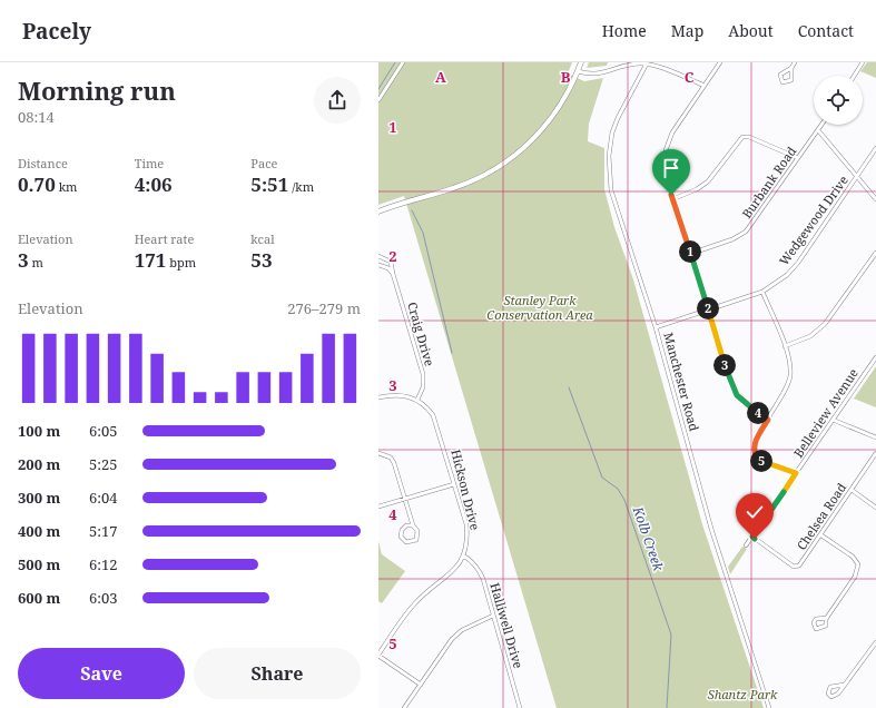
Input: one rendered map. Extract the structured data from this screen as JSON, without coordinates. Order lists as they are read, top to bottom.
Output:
{
  "streets": {
    "street": [
      "Burbank Road",
      "Wedgewood Drive",
      "Craig Drive",
      "Manchester Road",
      "Belleview Avenue",
      "Hickson Drive",
      "Chelsea Road",
      "Halliwell Drive"
    ]
  },
  "crossings": [
    ["Wedgewood Drive", "Manchester Road"],
    ["Craig Drive", "Hickson Drive"],
    ["Belleview Avenue", "Chelsea Road"],
    ["Hickson Drive", "Halliwell Drive"]
  ],
  "water": ["Kolb Creek"],
  "parks": ["Stanley Park Conservation Area", "Shantz Park"],
  "page": {
    "header": "Pacely",
    "nav": [
      "Home",
      "Map",
      "About",
      "Contact"
    ],
    "heading": ["Morning run", "08:14"],
    "stats": [
      ["Distance", "0.70 km"],
      ["Time", "4:06"],
      ["Pace", "5:51 /km"],
      ["Elevation", "3 m"],
      ["Heart rate", "171 bpm"],
      ["kcal", "53"]
    ],
    "pins": [
      "1",
      "2",
      "3",
      "4",
      "5"
    ],
    "chart": ["Elevation", "276–279 m"],
    "list": [
      {
        "name": "100 m",
        "note": "6:05"
      },
      {
        "name": "200 m",
        "note": "5:25"
      },
      {
        "name": "300 m",
        "note": "6:04"
      },
      {
        "name": "400 m",
        "note": "5:17"
      },
      {
        "name": "500 m",
        "note": "6:12"
      },
      {
        "name": "600 m",
        "note": "6:03"
      }
    ],
    "buttons": ["Save", "Share"]
  },
  "grid": {
    "columns": ["A", "B", "C"],
    "rows": [
      "1",
      "2",
      "3",
      "4",
      "5"
    ]
  }
}
